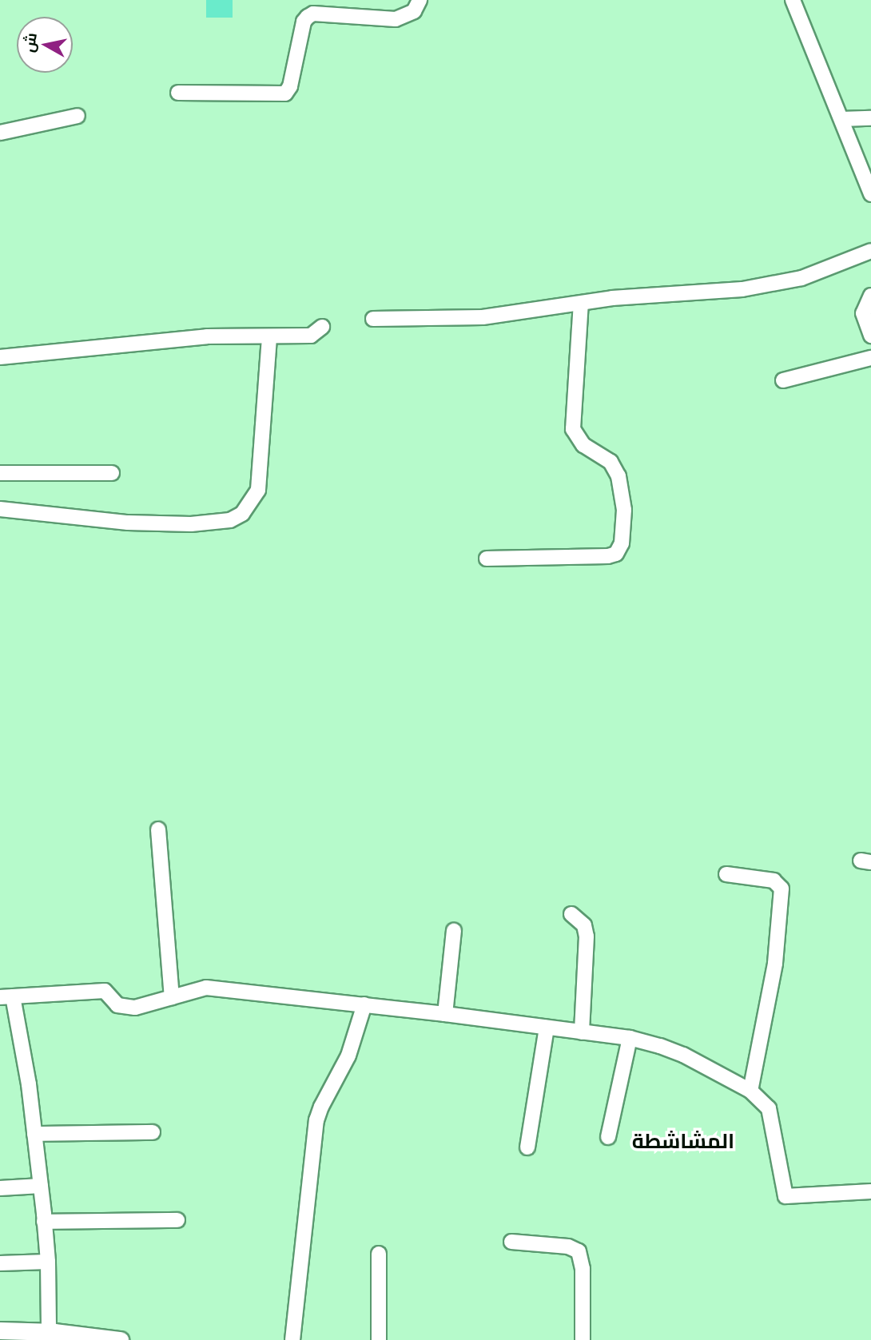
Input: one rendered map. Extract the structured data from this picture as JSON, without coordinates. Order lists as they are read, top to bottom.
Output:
{
  "districts": ["المشاشطة"],
  "north": "left"
}
